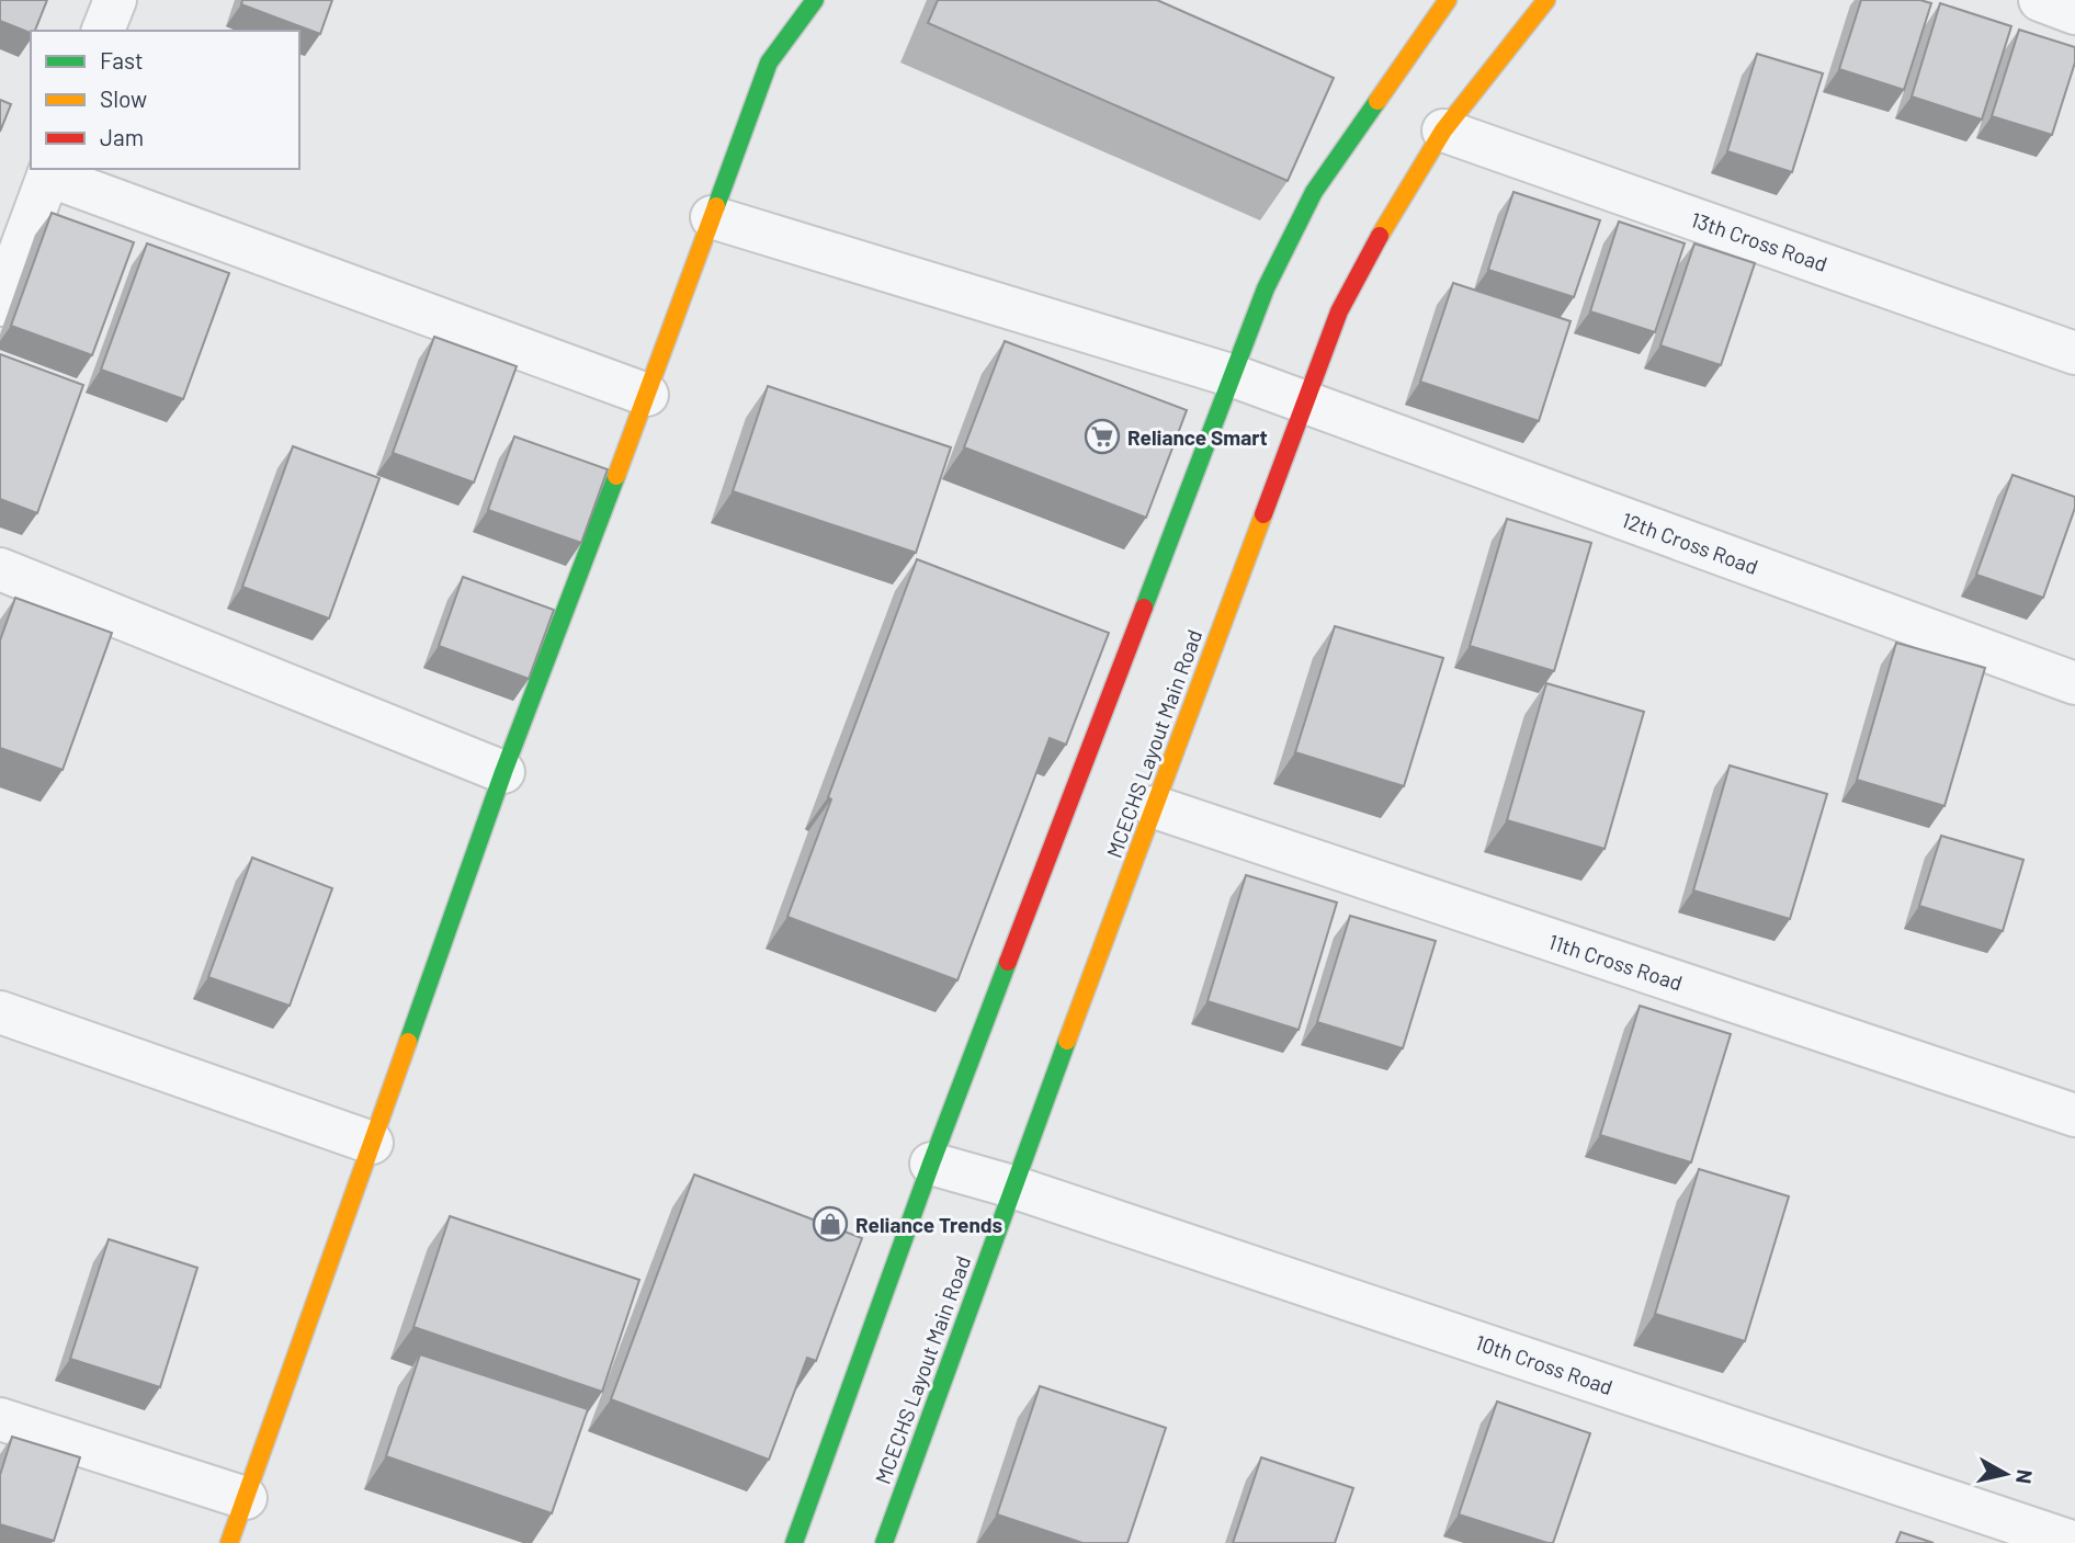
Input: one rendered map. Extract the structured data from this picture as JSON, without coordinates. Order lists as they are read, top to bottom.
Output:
{
  "streets": {
    "main road": ["MCECHS Layout Main Road"],
    "street": [
      "13th Cross Road",
      "12th Cross Road",
      "11th Cross Road",
      "10th Cross Road"
    ]
  },
  "crossings": [
    ["13th Cross Road", "MCECHS Layout Main Road"],
    ["12th Cross Road", "MCECHS Layout Main Road"],
    ["MCECHS Layout Main Road", "11th Cross Road"],
    ["MCECHS Layout Main Road", "10th Cross Road"]
  ],
  "places": {
    "supermarket": ["Reliance Smart"],
    "shop": ["Reliance Trends"]
  },
  "legend": ["Fast", "Slow", "Jam"],
  "north": "right"
}
